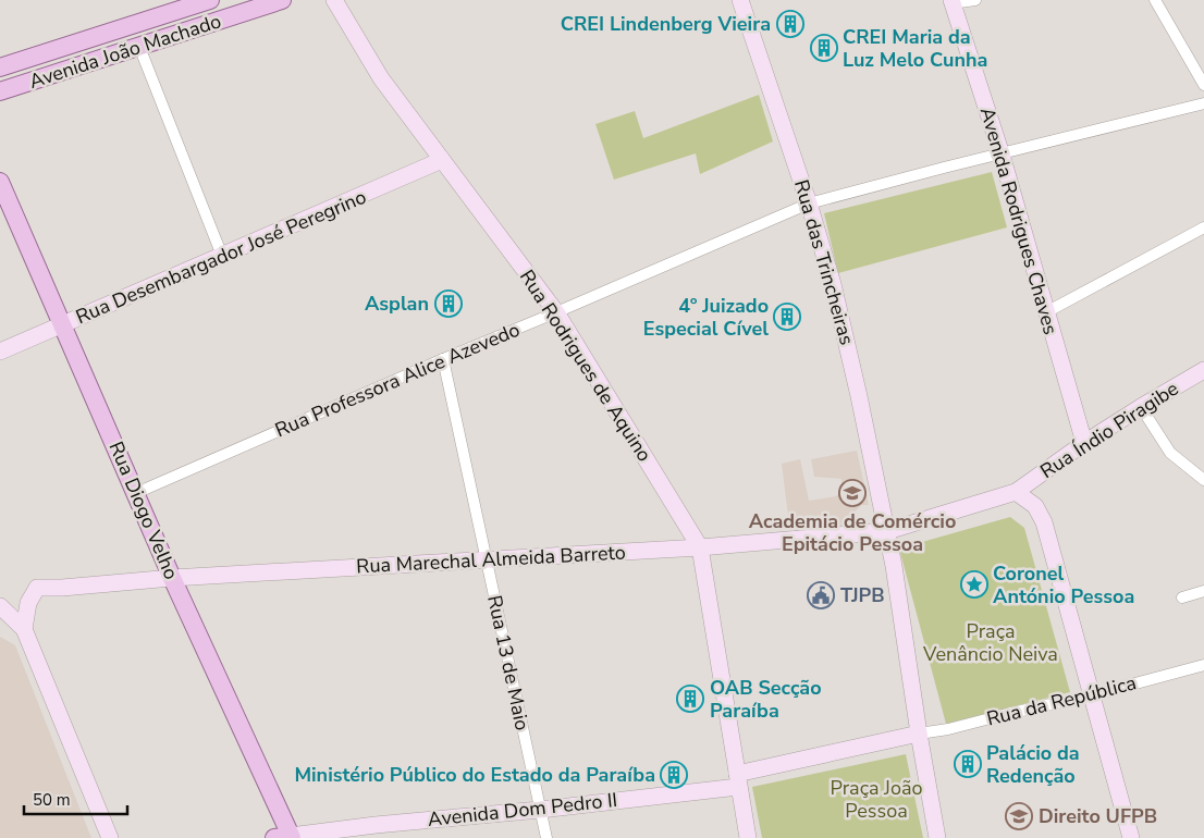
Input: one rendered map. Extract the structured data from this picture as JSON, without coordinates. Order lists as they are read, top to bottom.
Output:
{
  "streets": {
    "main road": ["Avenida João Machado", "Rua Diogo Velho"],
    "street": [
      "Avenida Rodrigues Chaves",
      "Rua Desembargador José Peregrino",
      "Rua das Trincheiras",
      "Rua Rodrigues de Aquino",
      "Rua Professora Alice Azevedo",
      "Rua Índio Piragibe",
      "Rua Marechal Almeida Barreto",
      "Rua 13 de Maio",
      "Rua da República",
      "Avenida Dom Pedro II"
    ]
  },
  "crossings": [
    ["Avenida Rodrigues Chaves", "Rua Professora Alice Azevedo"],
    ["Avenida Rodrigues Chaves", "Rua Índio Piragibe"],
    ["Rua Desembargador José Peregrino", "Rua Rodrigues de Aquino"],
    ["Rua Desembargador José Peregrino", "Rua Diogo Velho"],
    ["Rua das Trincheiras", "Rua Professora Alice Azevedo"],
    ["Rua das Trincheiras", "Rua Marechal Almeida Barreto"],
    ["Rua Rodrigues de Aquino", "Rua Professora Alice Azevedo"],
    ["Rua Rodrigues de Aquino", "Rua Marechal Almeida Barreto"],
    ["Rua Rodrigues de Aquino", "Avenida Dom Pedro II"],
    ["Rua Professora Alice Azevedo", "Rua Diogo Velho"],
    ["Rua Professora Alice Azevedo", "Rua 13 de Maio"],
    ["Rua Índio Piragibe", "Rua Marechal Almeida Barreto"],
    ["Rua Diogo Velho", "Rua Marechal Almeida Barreto"],
    ["Rua Diogo Velho", "Avenida Dom Pedro II"],
    ["Rua Marechal Almeida Barreto", "Rua 13 de Maio"],
    ["Rua 13 de Maio", "Avenida Dom Pedro II"]
  ],
  "parks": ["Praça Venâncio Neiva", "Praça João Pessoa"],
  "places": {
    "building": [
      "CREI Lindenberg Vieira",
      "CREI Maria da Luz Melo Cunha",
      "Asplan",
      "4º Juizado Especial Cível",
      "OAB Secção Paraíba",
      "Palácio da Redenção",
      "Ministério Público do Estado da Paraíba"
    ],
    "school or university": ["Academia de Comércio Epitácio Pessoa", "Direito UFPB"],
    "place": ["Coronel António Pessoa"],
    "public building": ["TJPB"]
  },
  "scale_bar": "50 m"
}
